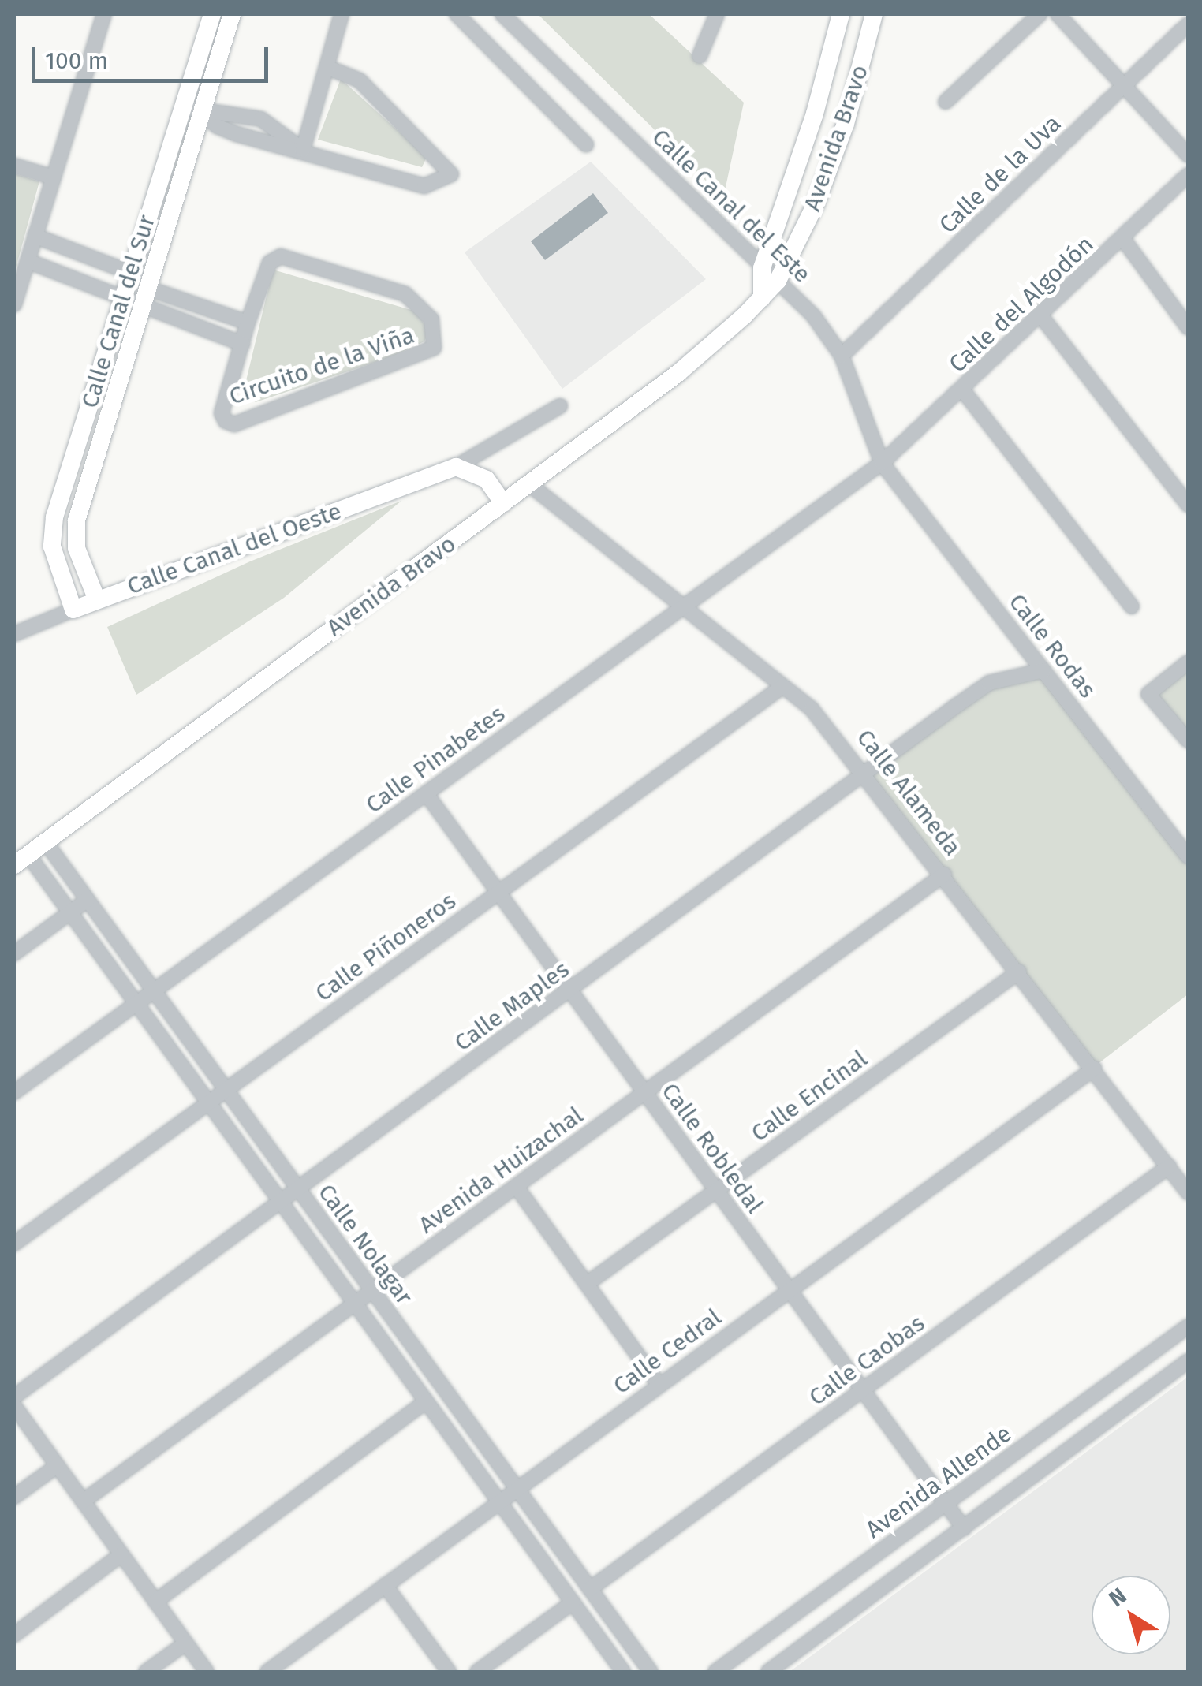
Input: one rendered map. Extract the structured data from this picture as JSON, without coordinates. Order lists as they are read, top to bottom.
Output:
{
  "streets": {
    "street": [
      "Avenida Bravo",
      "Calle de la Uva",
      "Calle Canal del Este",
      "Calle del Algodón",
      "Calle Canal del Sur",
      "Circuito de la Viña",
      "Calle Canal del Oeste",
      "Calle Rodas",
      "Calle Pinabetes",
      "Calle Alameda",
      "Calle Piñoneros",
      "Calle Maples",
      "Calle Encinal",
      "Calle Robledal",
      "Avenida Huizachal",
      "Calle Nolagar",
      "Calle Cedral",
      "Calle Caobas",
      "Avenida Allende"
    ]
  },
  "crossings": [
    ["Avenida Bravo", "Calle Canal del Este"],
    ["Avenida Bravo", "Calle Alameda"],
    ["Avenida Bravo", "Calle Nolagar"],
    ["Calle de la Uva", "Calle Canal del Este"],
    ["Calle Canal del Este", "Calle del Algodón"],
    ["Calle Canal del Este", "Calle Rodas"],
    ["Calle Canal del Este", "Calle Pinabetes"],
    ["Calle del Algodón", "Calle Rodas"],
    ["Calle del Algodón", "Calle Pinabetes"],
    ["Calle Canal del Sur", "Calle Canal del Oeste"],
    ["Calle Rodas", "Calle Pinabetes"],
    ["Calle Rodas", "Calle Maples"],
    ["Calle Pinabetes", "Calle Alameda"],
    ["Calle Pinabetes", "Calle Robledal"],
    ["Calle Pinabetes", "Calle Nolagar"],
    ["Calle Alameda", "Calle Piñoneros"],
    ["Calle Alameda", "Calle Maples"],
    ["Calle Alameda", "Calle Encinal"],
    ["Calle Alameda", "Avenida Huizachal"],
    ["Calle Alameda", "Calle Cedral"],
    ["Calle Alameda", "Calle Caobas"],
    ["Calle Piñoneros", "Calle Robledal"],
    ["Calle Piñoneros", "Calle Nolagar"],
    ["Calle Maples", "Calle Robledal"],
    ["Calle Maples", "Calle Nolagar"],
    ["Calle Encinal", "Calle Robledal"],
    ["Calle Robledal", "Avenida Huizachal"],
    ["Calle Robledal", "Calle Cedral"],
    ["Calle Robledal", "Calle Caobas"],
    ["Calle Robledal", "Avenida Allende"],
    ["Avenida Huizachal", "Calle Nolagar"],
    ["Calle Nolagar", "Calle Cedral"],
    ["Calle Nolagar", "Calle Caobas"]
  ],
  "scale_bar": "100 m",
  "north": "top left"
}
